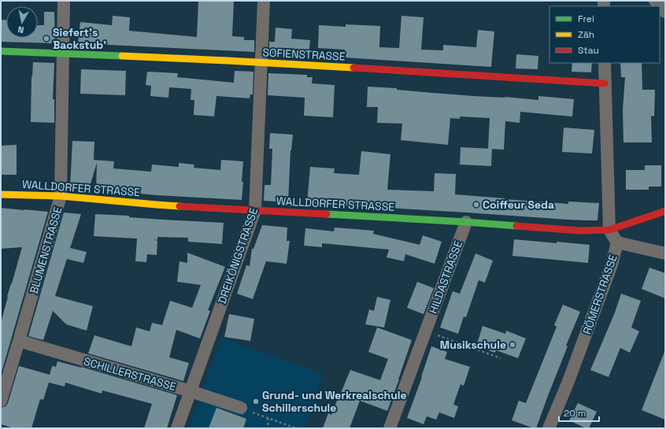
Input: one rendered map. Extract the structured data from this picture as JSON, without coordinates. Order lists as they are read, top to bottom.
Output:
{
  "streets": {
    "street": [
      "SOFIENSTRASSE",
      "WALLDORFER STRASSE",
      "BLUMENSTRASSE",
      "DREIKÖNIGSTRASSE",
      "HILDASTRASSE",
      "RÖMERSTRASSE",
      "SCHILLERSTRASSE"
    ]
  },
  "crossings": [
    ["SOFIENSTRASSE", "BLUMENSTRASSE"],
    ["SOFIENSTRASSE", "DREIKÖNIGSTRASSE"],
    ["WALLDORFER STRASSE", "BLUMENSTRASSE"],
    ["WALLDORFER STRASSE", "DREIKÖNIGSTRASSE"],
    ["WALLDORFER STRASSE", "HILDASTRASSE"],
    ["WALLDORFER STRASSE", "RÖMERSTRASSE"],
    ["BLUMENSTRASSE", "SCHILLERSTRASSE"],
    ["DREIKÖNIGSTRASSE", "SCHILLERSTRASSE"]
  ],
  "places": [
    "Siefert's Backstub'",
    "Coiffeur Seda",
    "Musikschule",
    "Grund- und Werkrealschule Schillerschule"
  ],
  "legend": ["Frei", "Zäh", "Stau"],
  "scale_bar": "20 m",
  "north": "bottom"
}
